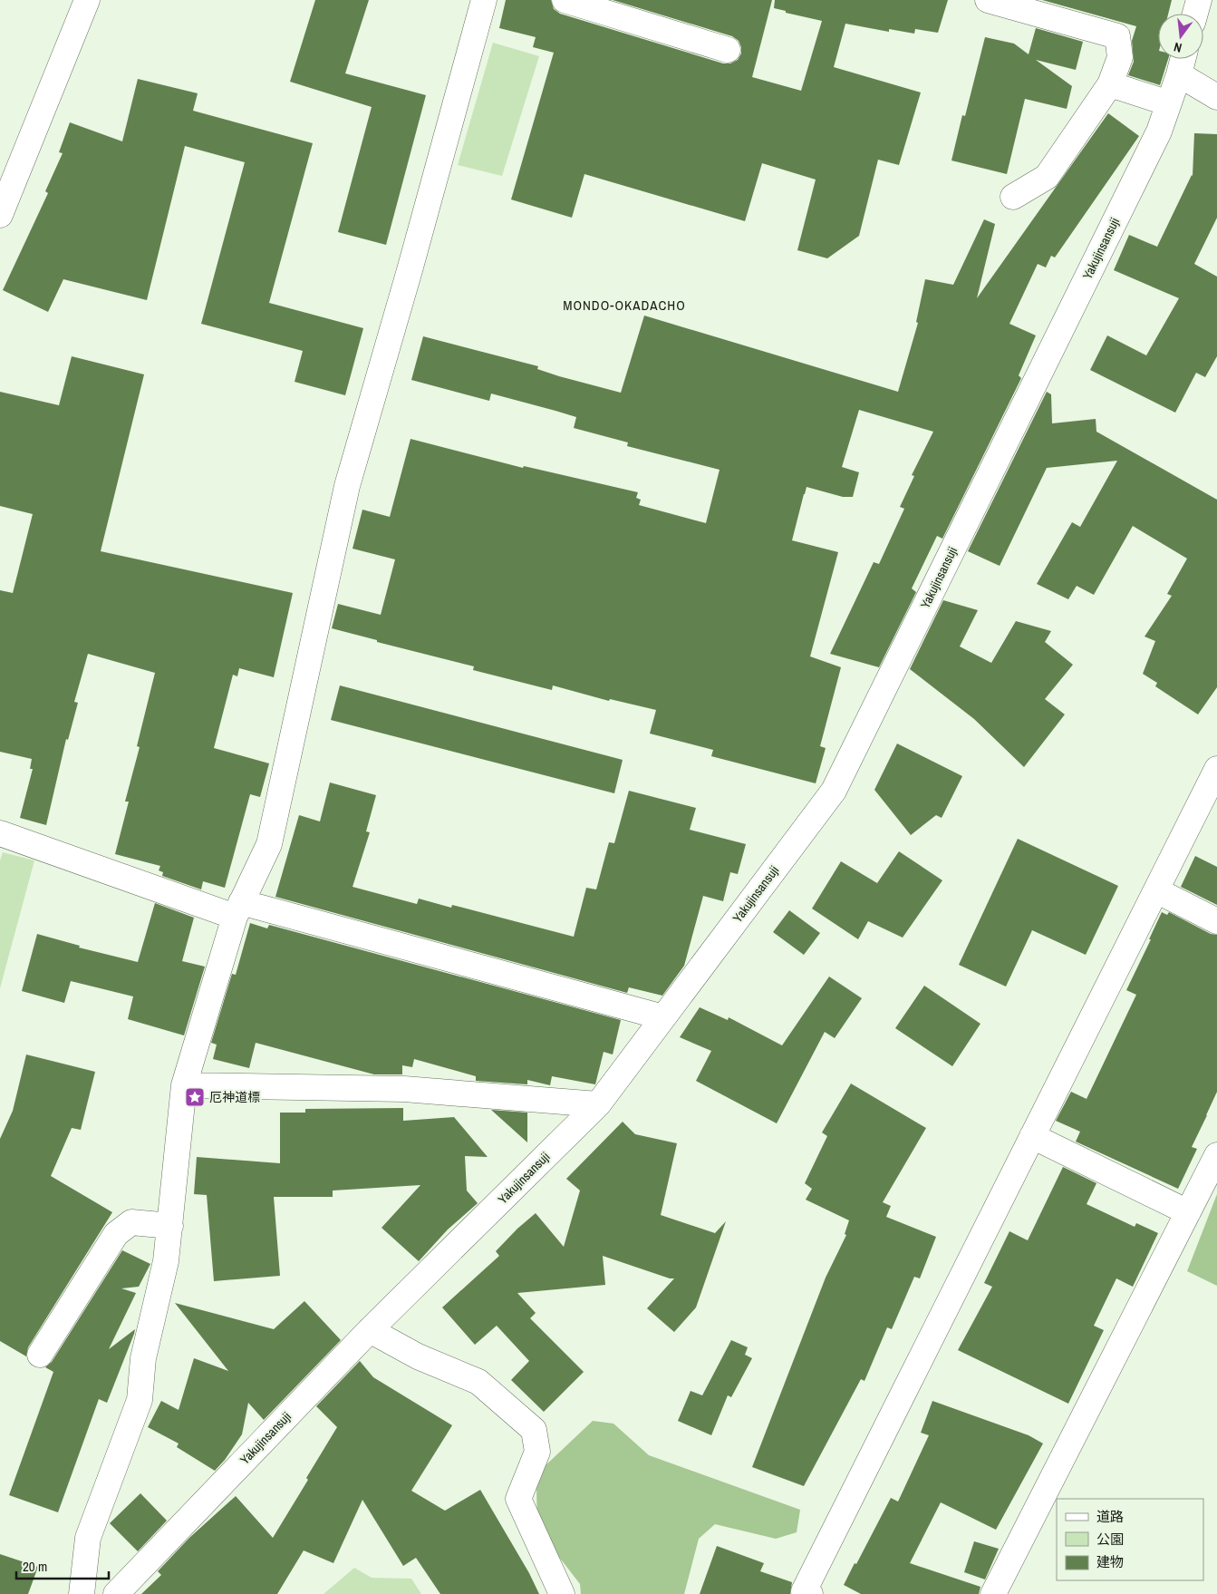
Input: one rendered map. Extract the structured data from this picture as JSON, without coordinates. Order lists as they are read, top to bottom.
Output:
{
  "streets": {
    "street": ["Yakujinsansuji"]
  },
  "districts": ["MONDO-OKADACHO"],
  "places": {
    "place": ["厄神道標"]
  },
  "legend": ["道路", "公園", "建物"],
  "scale_bar": "20 m",
  "north": "bottom"
}
